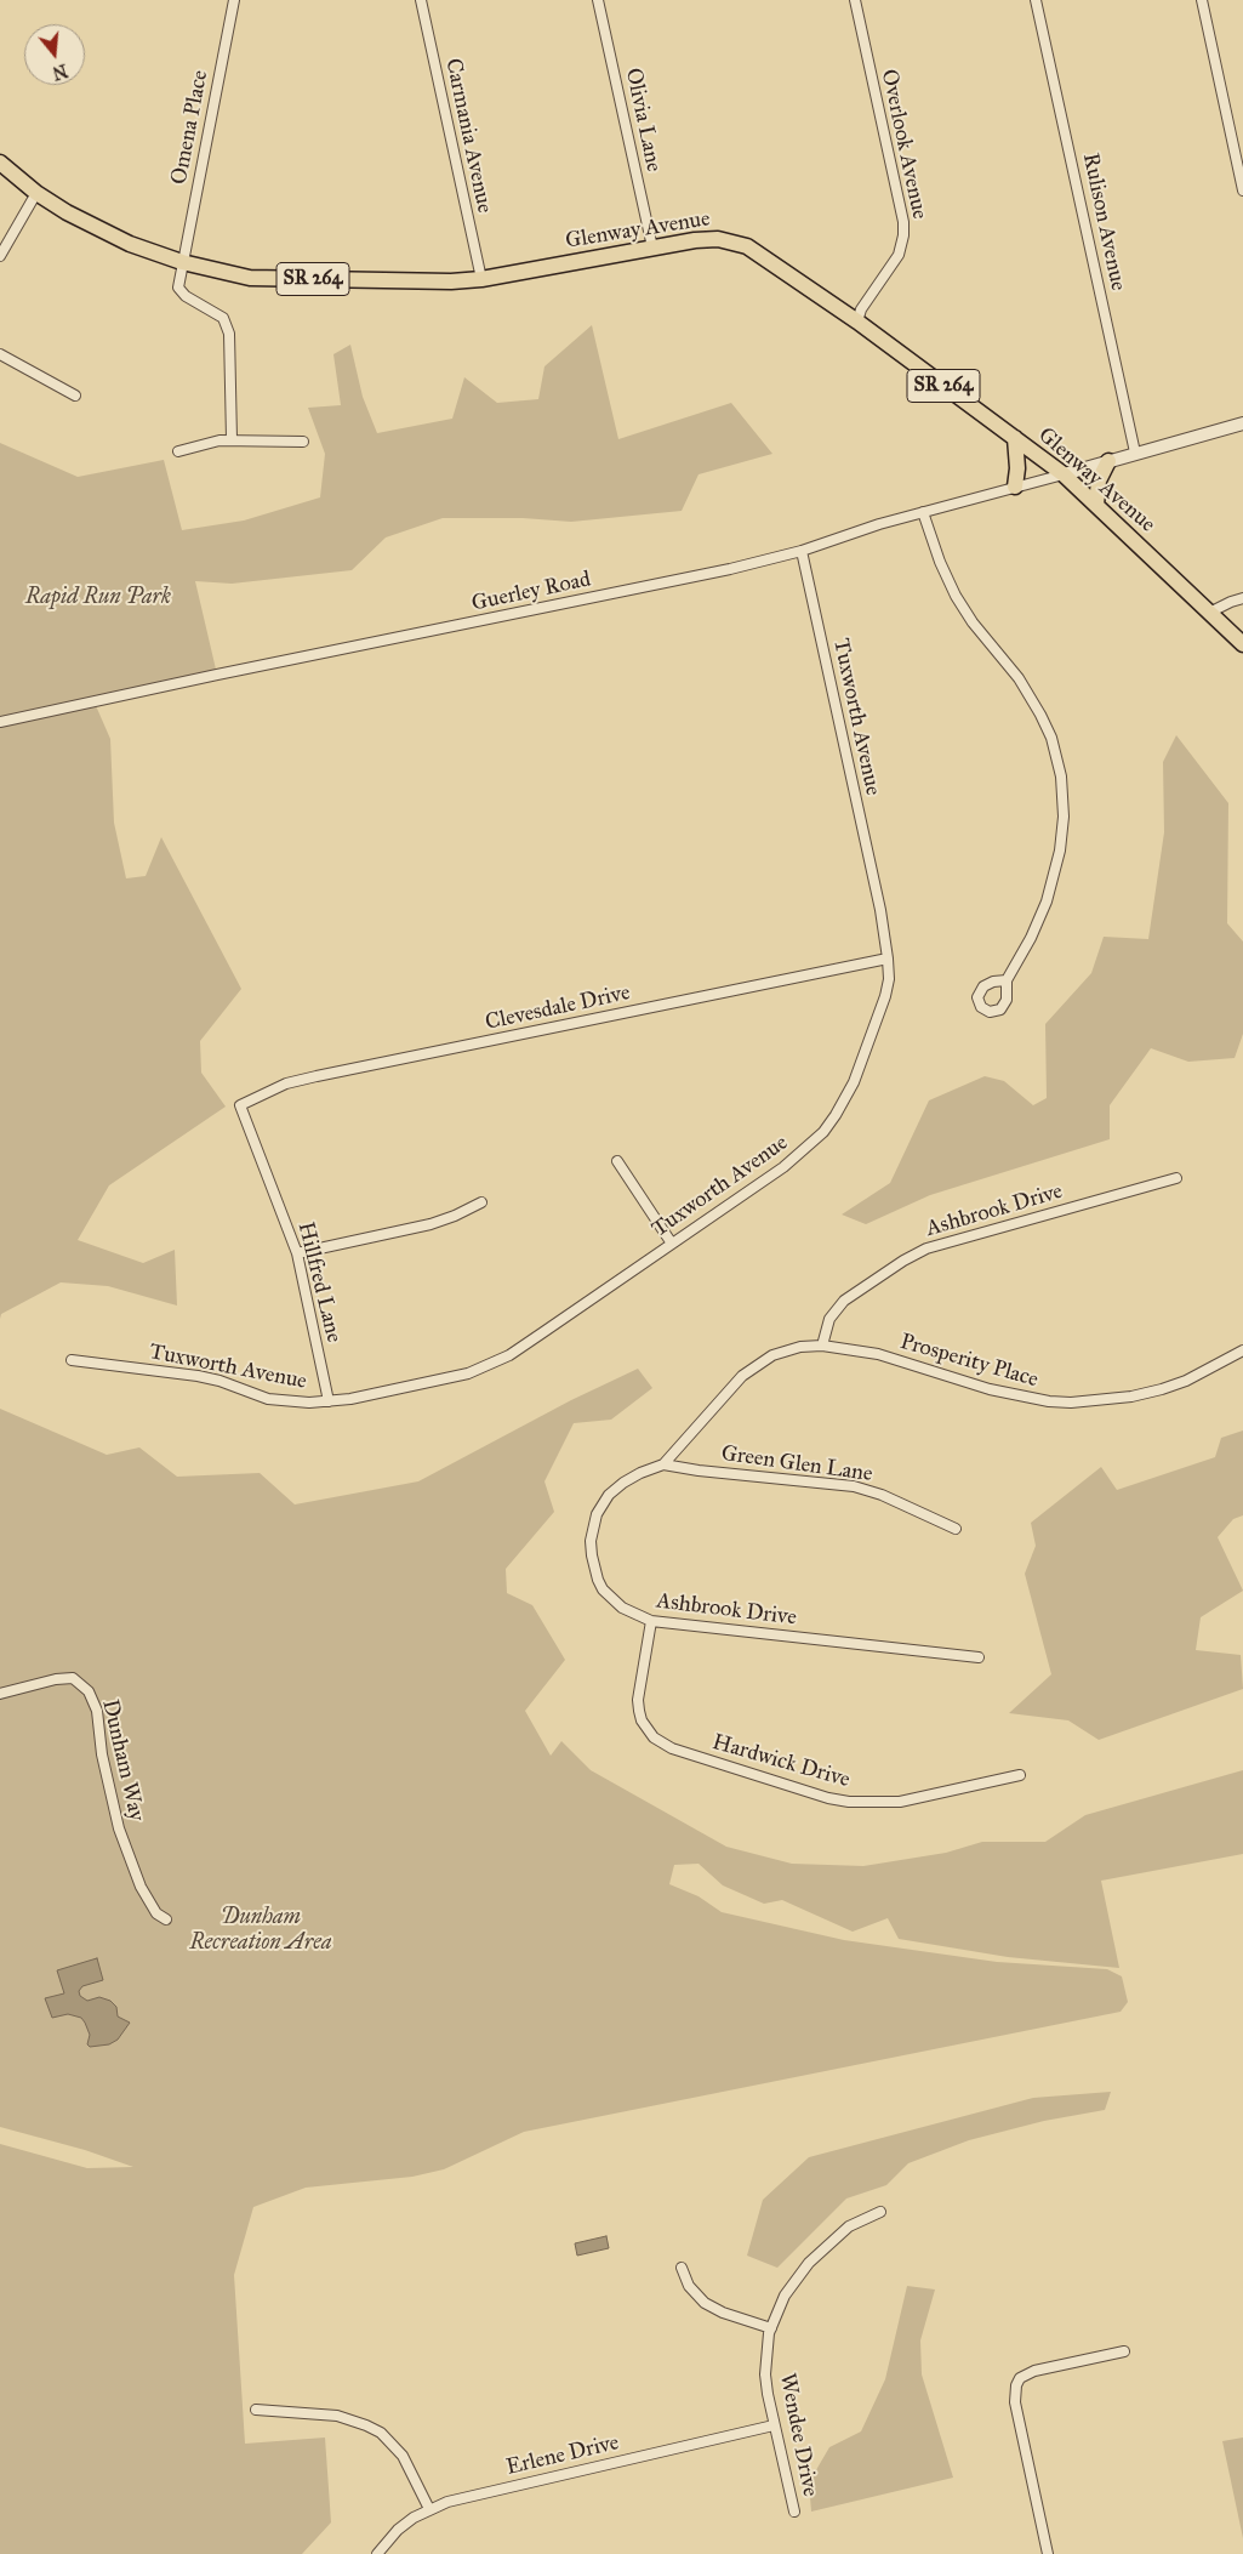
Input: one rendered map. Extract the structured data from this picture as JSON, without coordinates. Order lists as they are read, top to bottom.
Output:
{
  "streets": {
    "main road": ["Glenway Avenue", "SR 264"],
    "street": [
      "Olivia Lane",
      "Omena Place",
      "Carmania Avenue",
      "Overlook Avenue",
      "Rulison Avenue",
      "Guerley Road",
      "Tuxworth Avenue",
      "Clevesdale Drive",
      "Ashbrook Drive",
      "Hillfred Lane",
      "Prosperity Place",
      "Green Glen Lane",
      "Dunham Way",
      "Hardwick Drive",
      "Wendee Drive",
      "Erlene Drive"
    ]
  },
  "crossings": [
    ["Olivia Lane", "Glenway Avenue"],
    ["Omena Place", "Glenway Avenue"],
    ["Carmania Avenue", "Glenway Avenue"],
    ["Overlook Avenue", "Glenway Avenue"],
    ["Glenway Avenue", "Guerley Road"],
    ["Guerley Road", "Tuxworth Avenue"],
    ["Tuxworth Avenue", "Clevesdale Drive"],
    ["Tuxworth Avenue", "Hillfred Lane"],
    ["Clevesdale Drive", "Hillfred Lane"],
    ["Ashbrook Drive", "Prosperity Place"],
    ["Ashbrook Drive", "Green Glen Lane"],
    ["Ashbrook Drive", "Hardwick Drive"],
    ["Wendee Drive", "Erlene Drive"]
  ],
  "parks": ["Rapid Run Park", "Dunham Recreation Area"],
  "north": "bottom"
}
